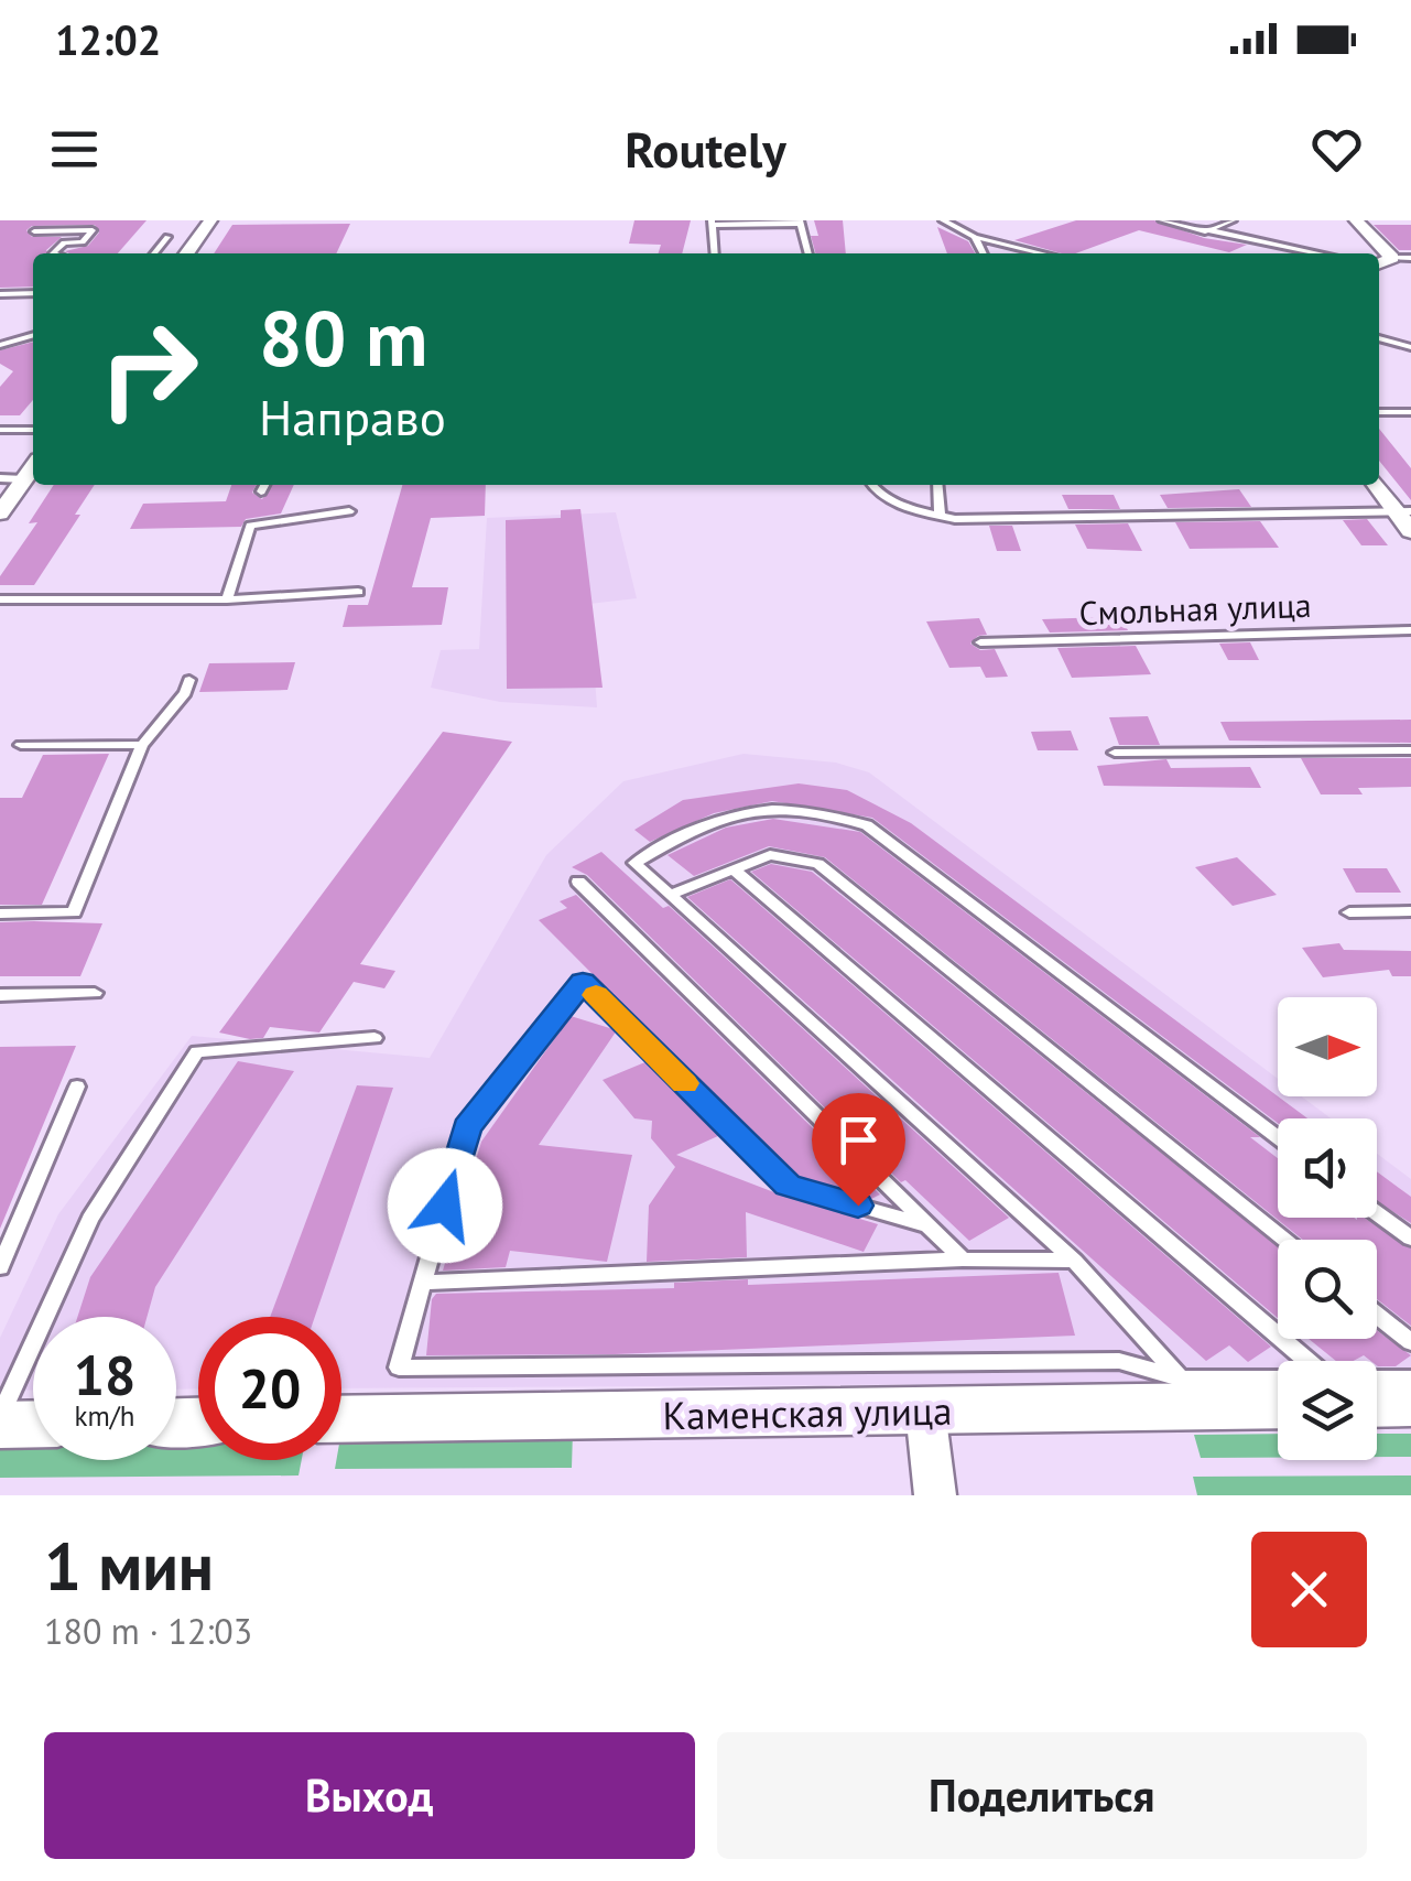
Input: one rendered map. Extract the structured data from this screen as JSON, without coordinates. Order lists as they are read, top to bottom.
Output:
{
  "streets": {
    "street": ["Каменская улица"],
    "lane": ["Смольная улица"]
  },
  "north": "right",
  "page": {
    "status": "12:02",
    "header": "Routely",
    "turn": ["80 m", "Направо"],
    "speed": "18 km/h",
    "limit": "20",
    "heading": ["1 мин", "180 m · 12:03"],
    "buttons": ["Выход", "Поделиться"]
  }
}
